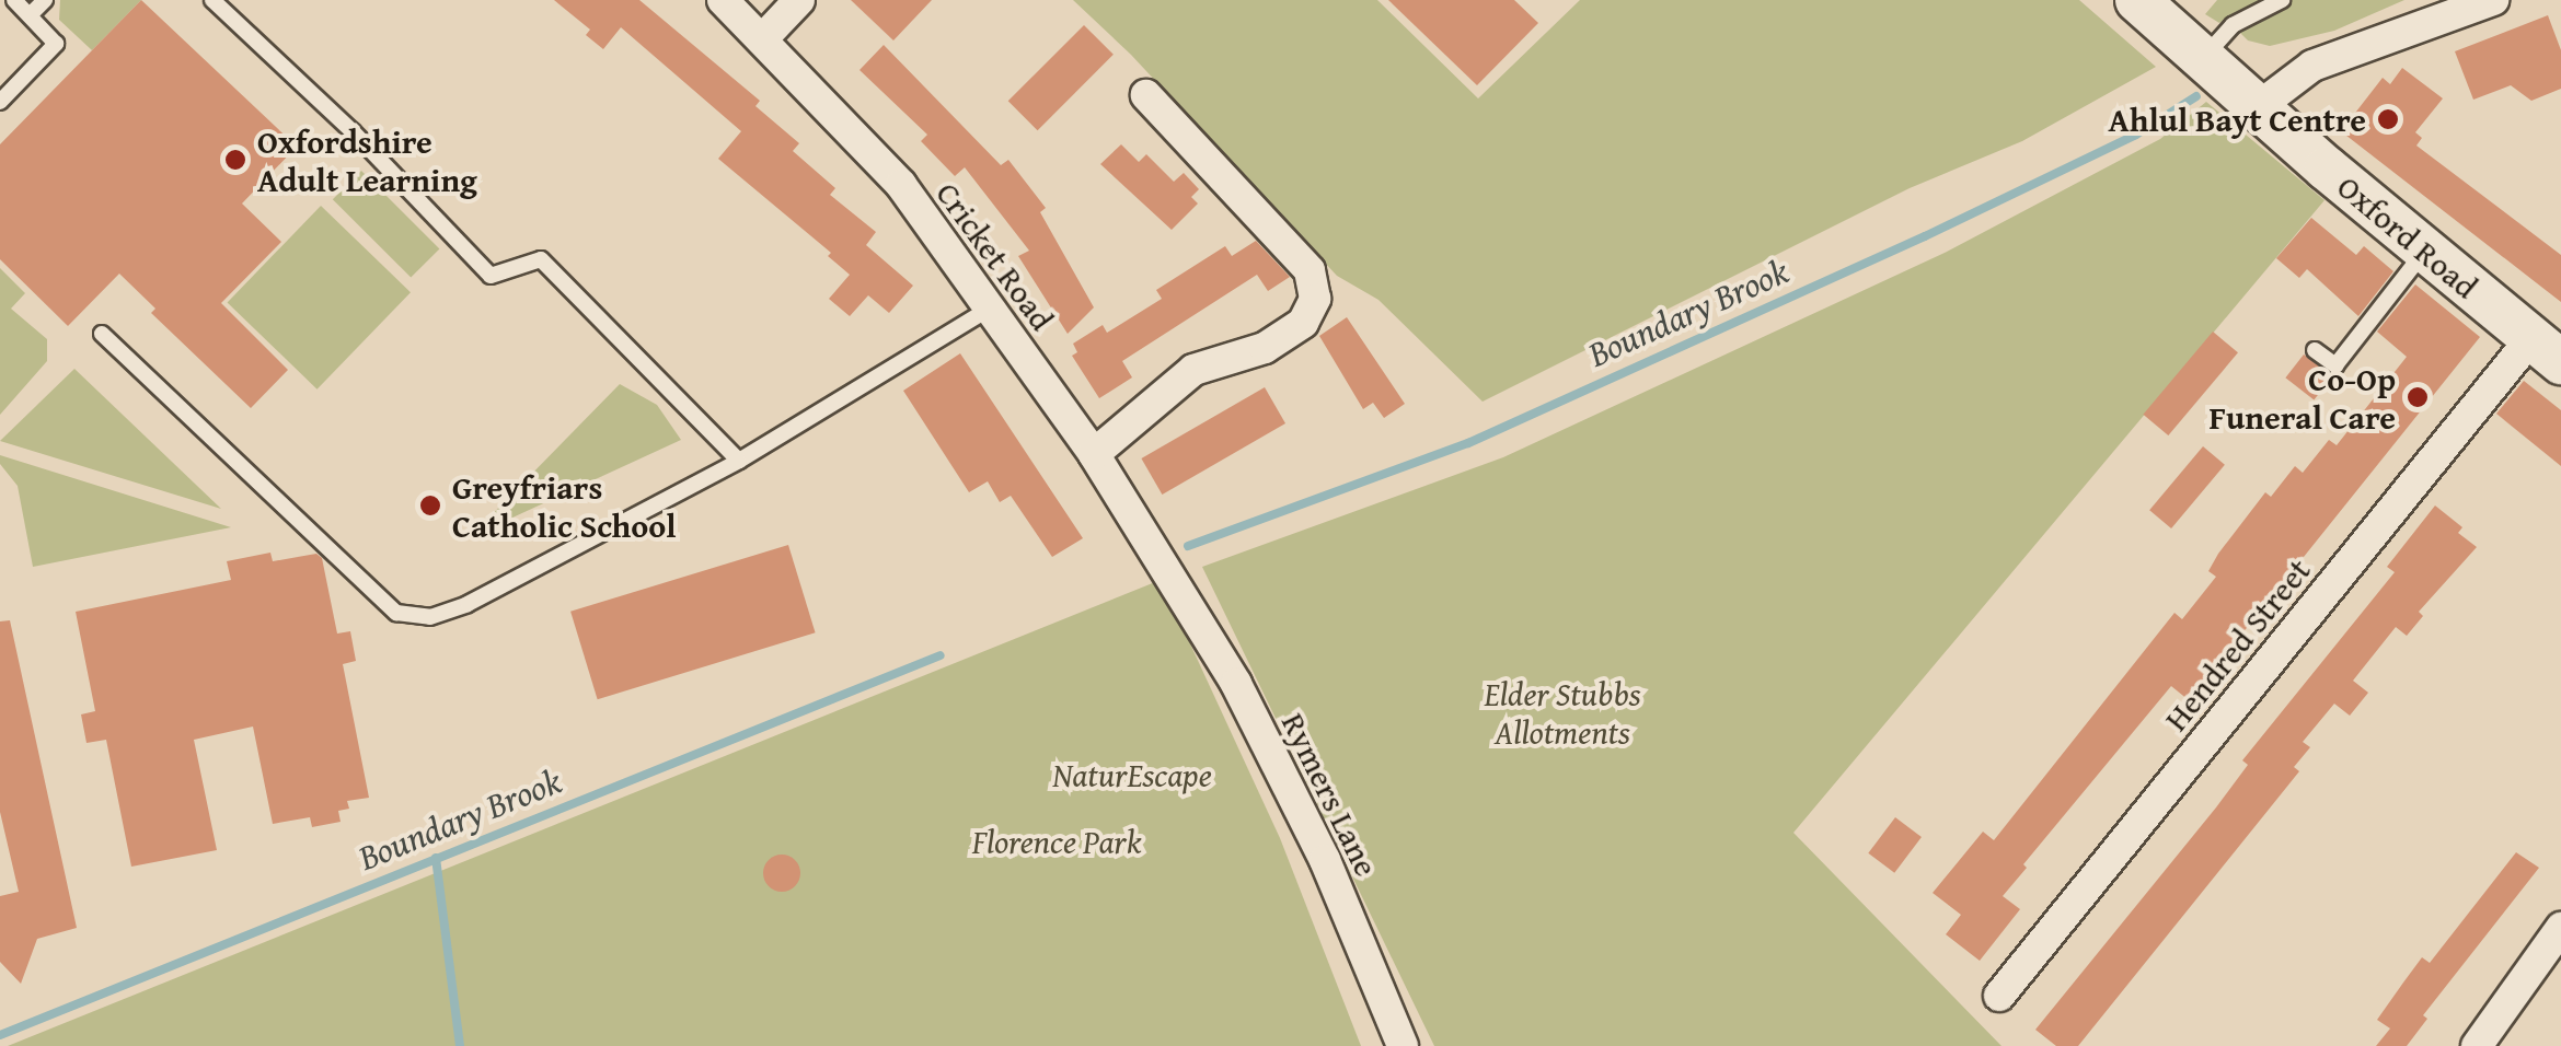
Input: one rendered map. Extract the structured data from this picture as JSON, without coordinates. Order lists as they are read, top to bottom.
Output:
{
  "streets": {
    "main road": ["Oxford Road"],
    "street": ["Cricket Road", "Hendred Street", "Rymers Lane"]
  },
  "crossings": [
    ["Oxford Road", "Hendred Street"],
    ["Cricket Road", "Rymers Lane"]
  ],
  "water": ["Boundary Brook"],
  "parks": ["Elder Stubbs Allotments", "NaturEscape", "Florence Park"],
  "places": [
    "Ahlul Bayt Centre",
    "Oxfordshire Adult Learning",
    "Co-Op Funeral Care",
    "Greyfriars Catholic School"
  ]
}
